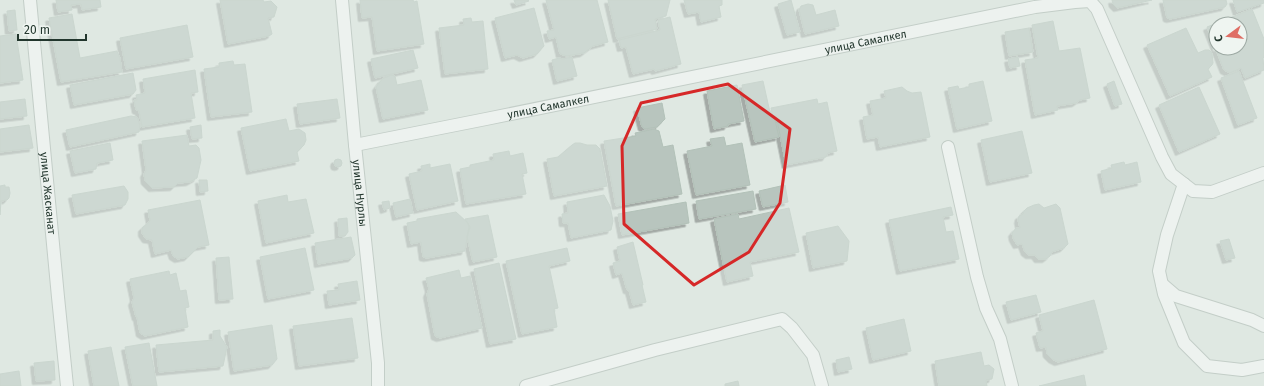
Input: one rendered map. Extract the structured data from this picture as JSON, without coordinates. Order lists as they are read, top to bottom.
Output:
{
  "streets": {
    "street": ["улица Самалкел", "улица Жасканат", "улица Нурлы"]
  },
  "crossings": [
    ["улица Самалкел", "улица Нурлы"]
  ],
  "scale_bar": "20 m",
  "north": "left"
}
